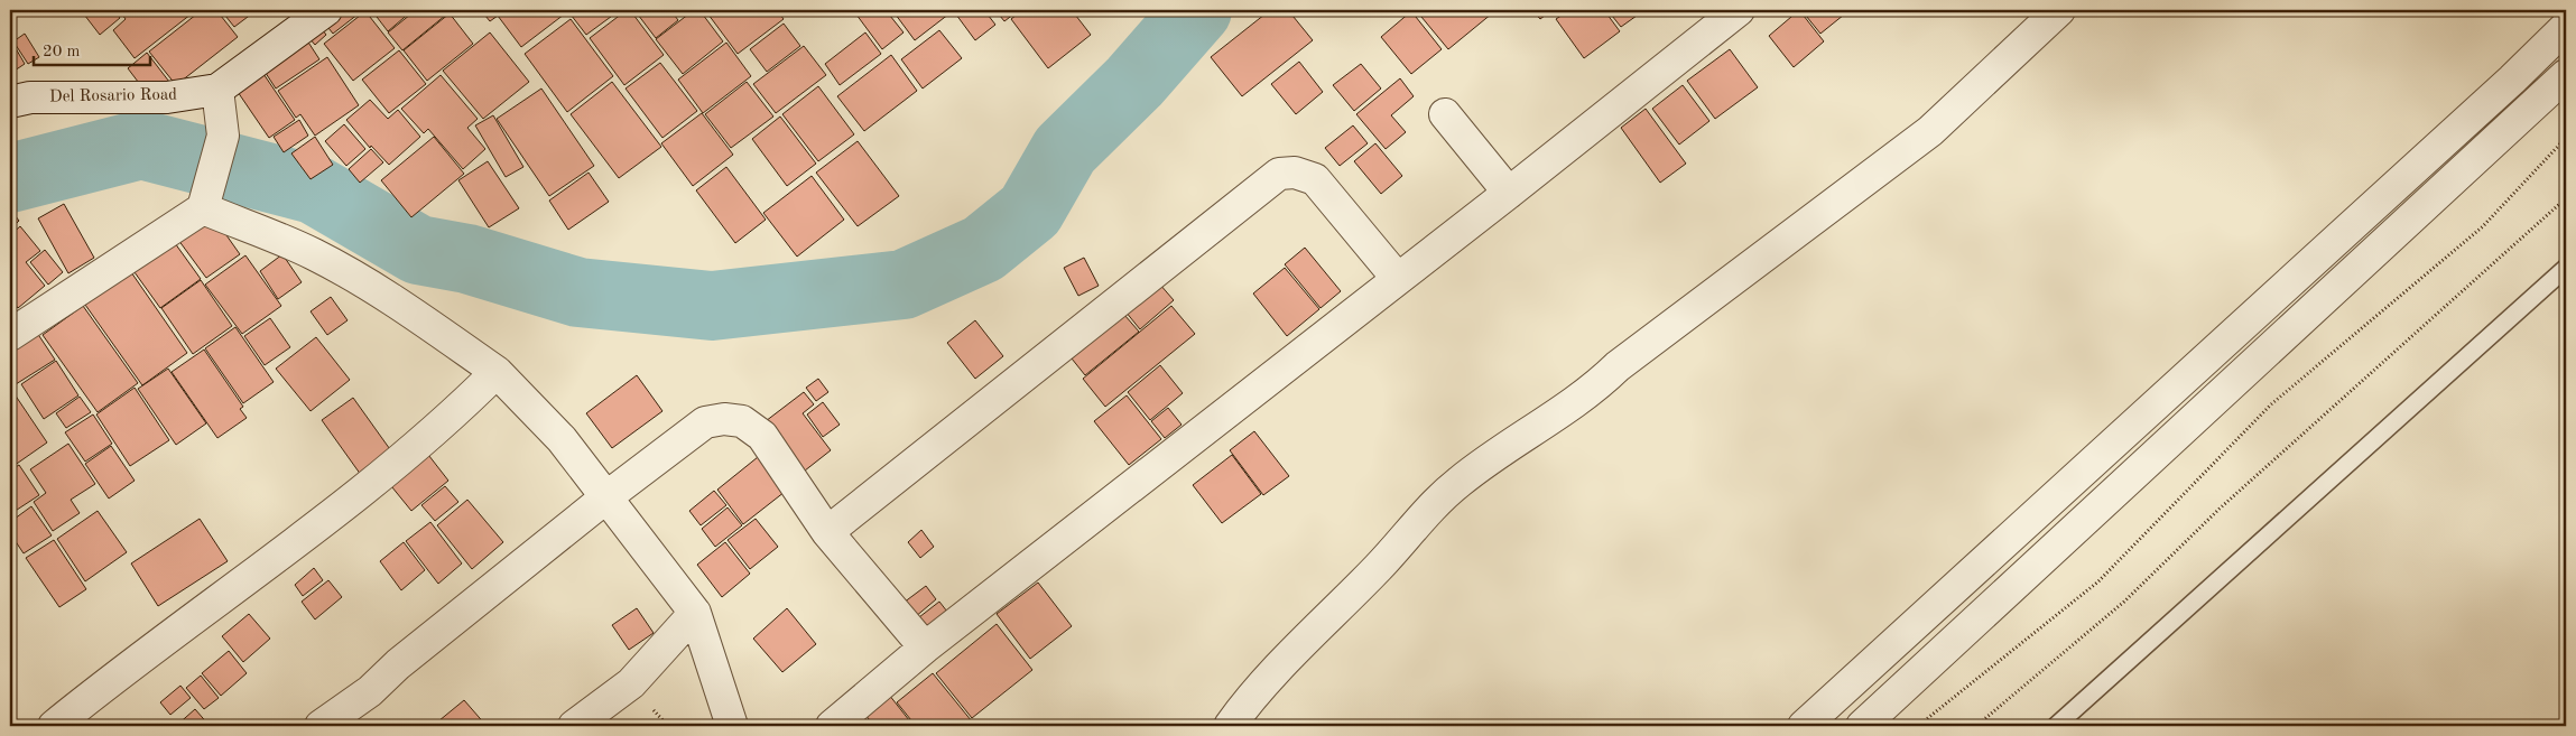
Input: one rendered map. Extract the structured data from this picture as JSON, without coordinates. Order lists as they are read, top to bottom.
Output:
{
  "streets": {
    "street": ["Del Rosario Road"]
  },
  "scale_bar": "20 m"
}
